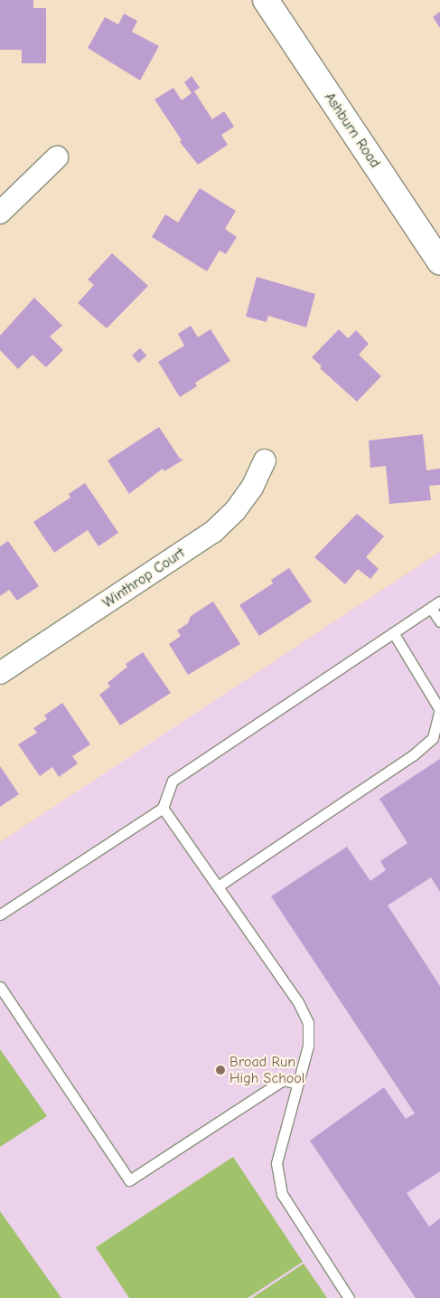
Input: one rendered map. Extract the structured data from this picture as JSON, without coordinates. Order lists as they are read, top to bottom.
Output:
{
  "streets": {
    "main road": ["Ashburn Road"],
    "street": ["Winthrop Court"]
  },
  "places": ["Broad Run High School"]
}
